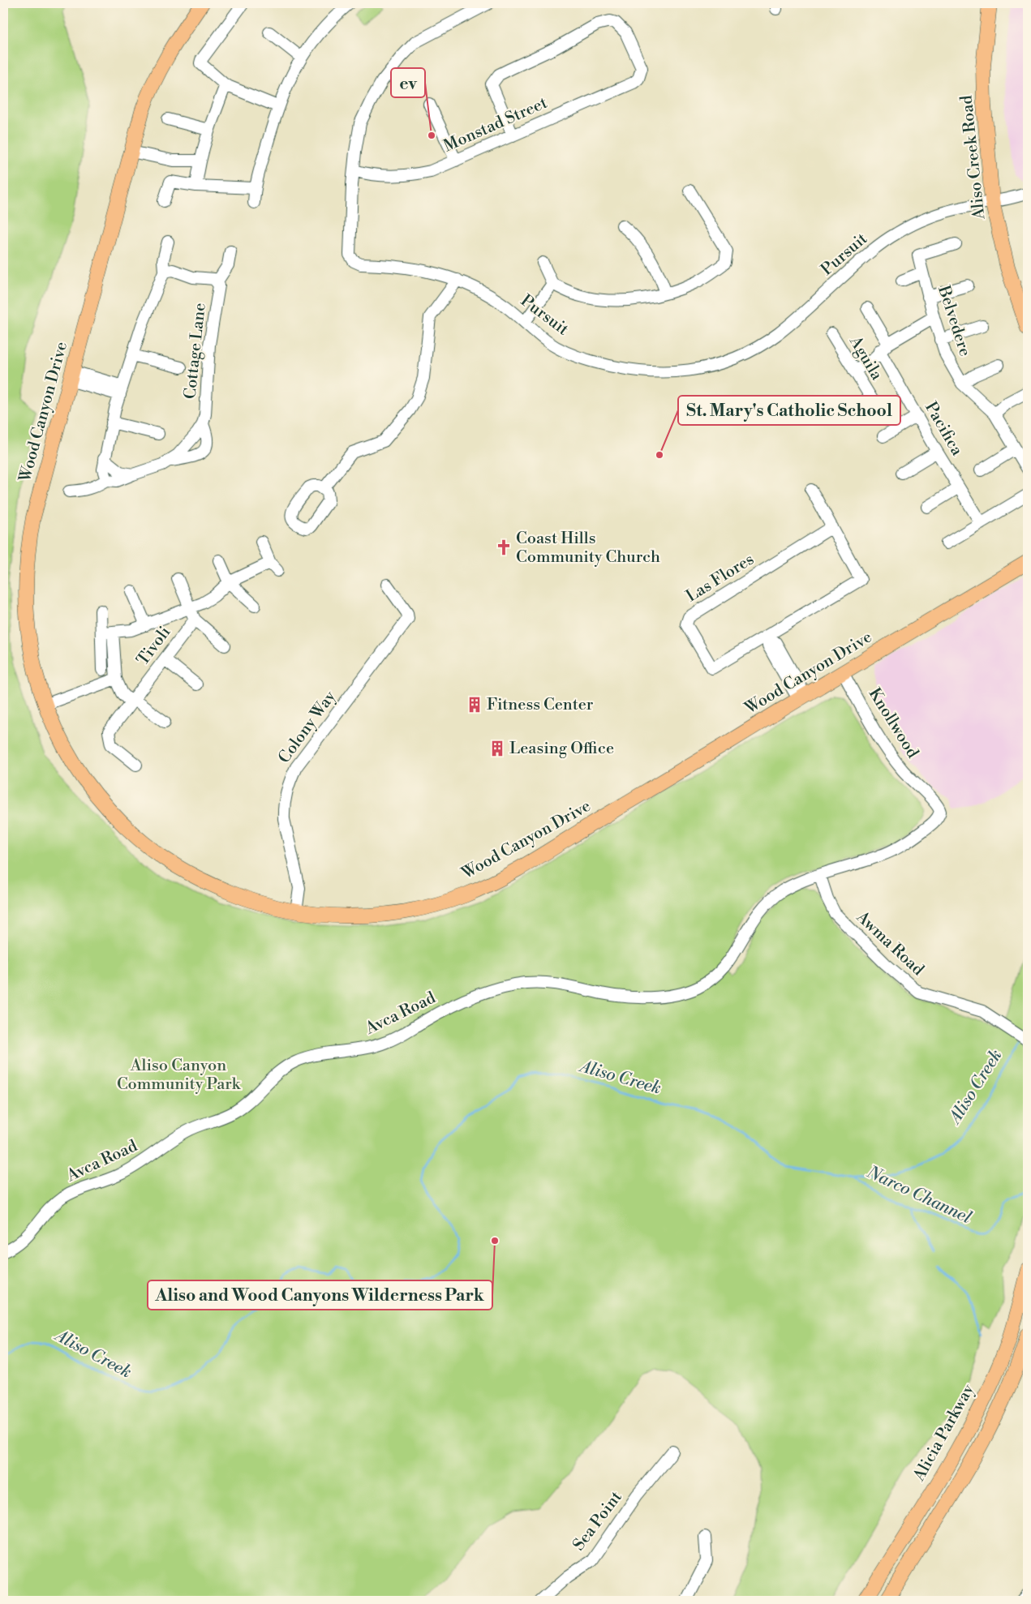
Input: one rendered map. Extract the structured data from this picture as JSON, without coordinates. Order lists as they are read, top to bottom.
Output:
{
  "streets": {
    "main road": ["Aliso Creek Road", "Wood Canyon Drive", "Alicia Parkway"],
    "street": [
      "Monstad Street",
      "Pursuit",
      "Belvedere",
      "Cottage Lane",
      "Aguila",
      "Pacifica",
      "Las Flores",
      "Tivoli",
      "Knollwood",
      "Colony Way",
      "Awma Road",
      "Avca Road",
      "Sea Point"
    ]
  },
  "crossings": [
    ["Monstad Street", "Pursuit"],
    ["Aliso Creek Road", "Pursuit"],
    ["Wood Canyon Drive", "Knollwood"],
    ["Wood Canyon Drive", "Colony Way"],
    ["Knollwood", "Awma Road"],
    ["Knollwood", "Avca Road"],
    ["Awma Road", "Avca Road"]
  ],
  "water": ["Aliso Creek", "Narco Channel"],
  "parks": ["Aliso Canyon Community Park"],
  "places": {
    "other": ["ev", "St. Mary's Catholic School", "Aliso and Wood Canyons Wilderness Park"],
    "church": ["Coast Hills Community Church"],
    "building": ["Fitness Center", "Leasing Office"]
  }
}
